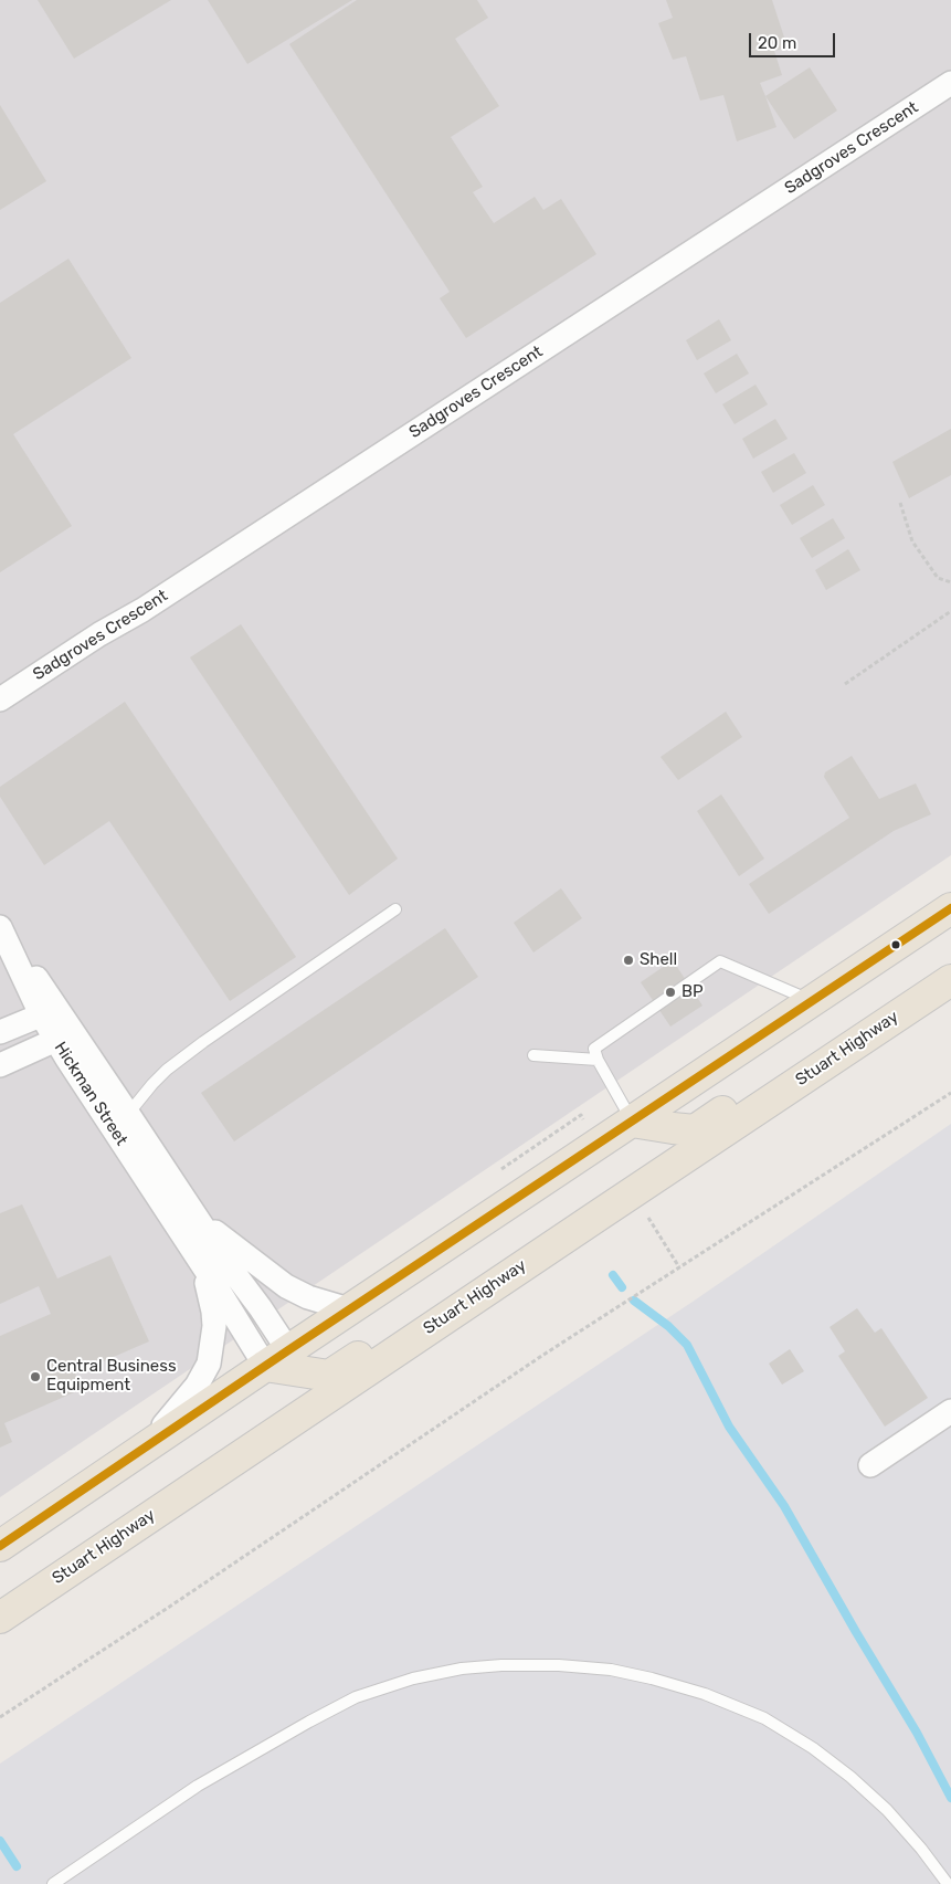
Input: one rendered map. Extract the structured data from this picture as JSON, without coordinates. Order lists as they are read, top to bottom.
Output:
{
  "streets": {
    "highway": ["Stuart Highway"],
    "street": ["Sadgroves Crescent", "Hickman Street"]
  },
  "places": ["Shell", "BP", "Central Business Equipment"],
  "scale_bar": "20 m"
}
